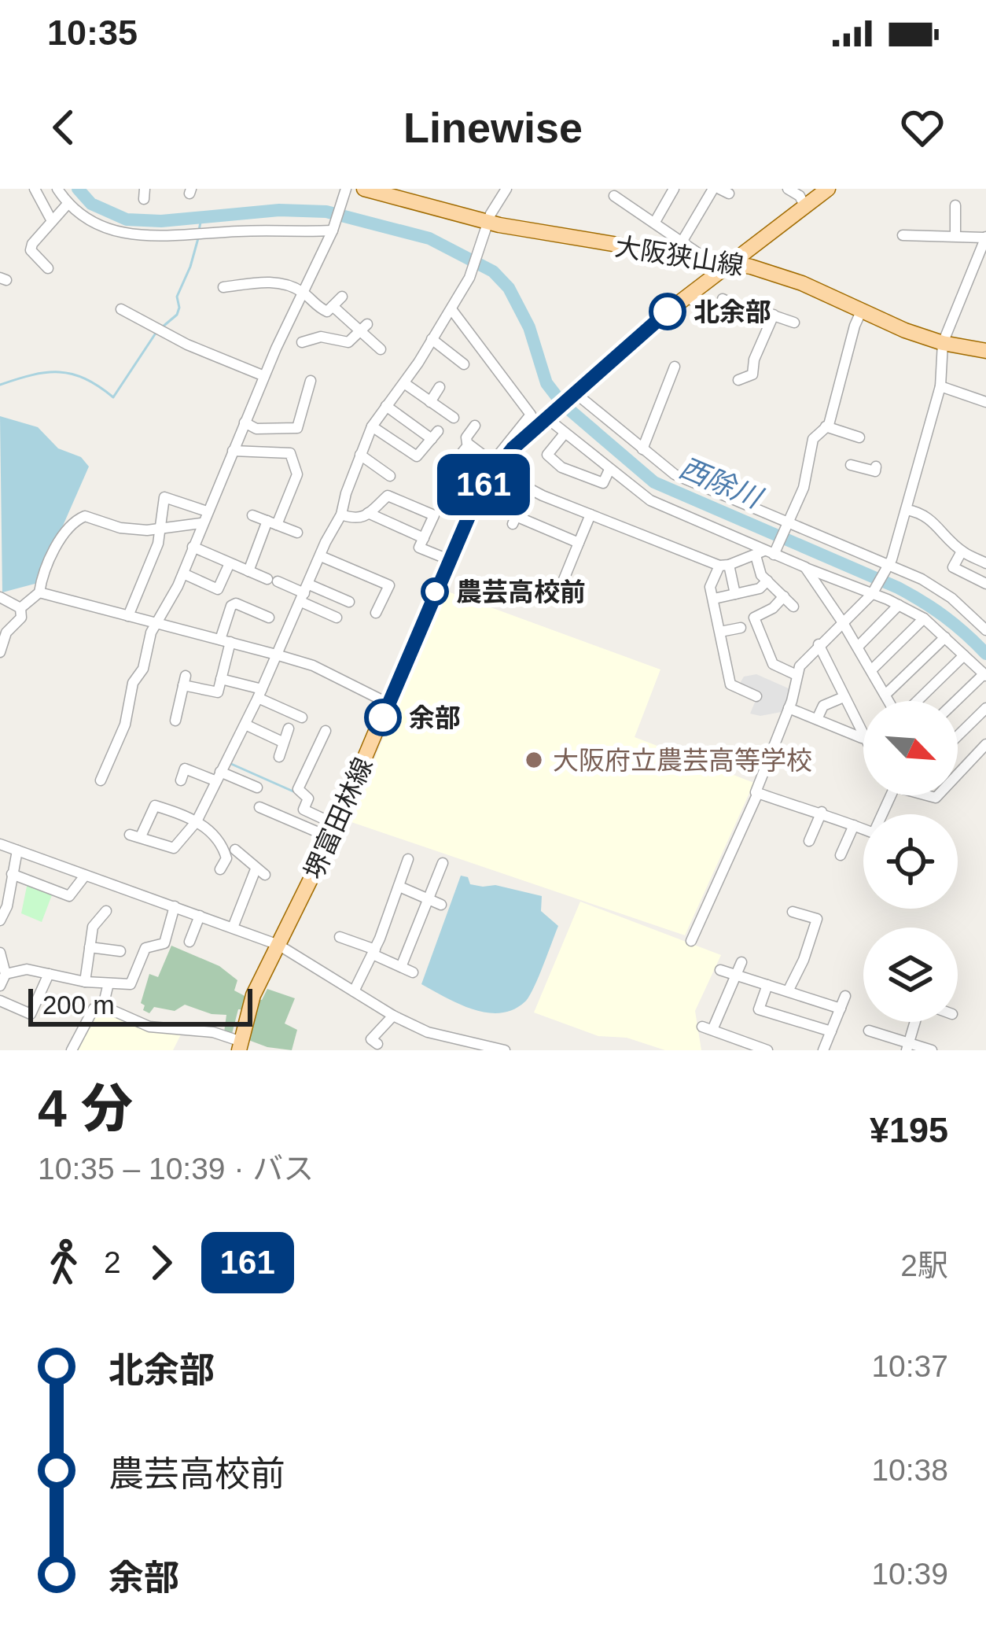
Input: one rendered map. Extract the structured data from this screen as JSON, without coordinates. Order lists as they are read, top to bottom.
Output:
{
  "streets": {
    "main road": ["大阪狭山線", "堺富田林線"]
  },
  "crossings": [
    ["大阪狭山線", "堺富田林線"]
  ],
  "water": ["西除川"],
  "places": [
    "北余部",
    "農芸高校前",
    "余部",
    "大阪府立農芸高等学校"
  ],
  "lines": ["bus line 161"],
  "scale_bar": "200 m",
  "north": "bottom right",
  "page": {
    "status": "10:35",
    "header": "Linewise",
    "on_map": "161",
    "scale": "200 m",
    "heading": ["4 分", "10:35 – 10:39 · バス", "¥195"],
    "legs": ["2", "161", "2駅"],
    "list": [
      {
        "name": "北余部",
        "value": "10:37"
      },
      {
        "name": "農芸高校前",
        "value": "10:38"
      },
      {
        "name": "余部",
        "value": "10:39"
      }
    ]
  }
}
